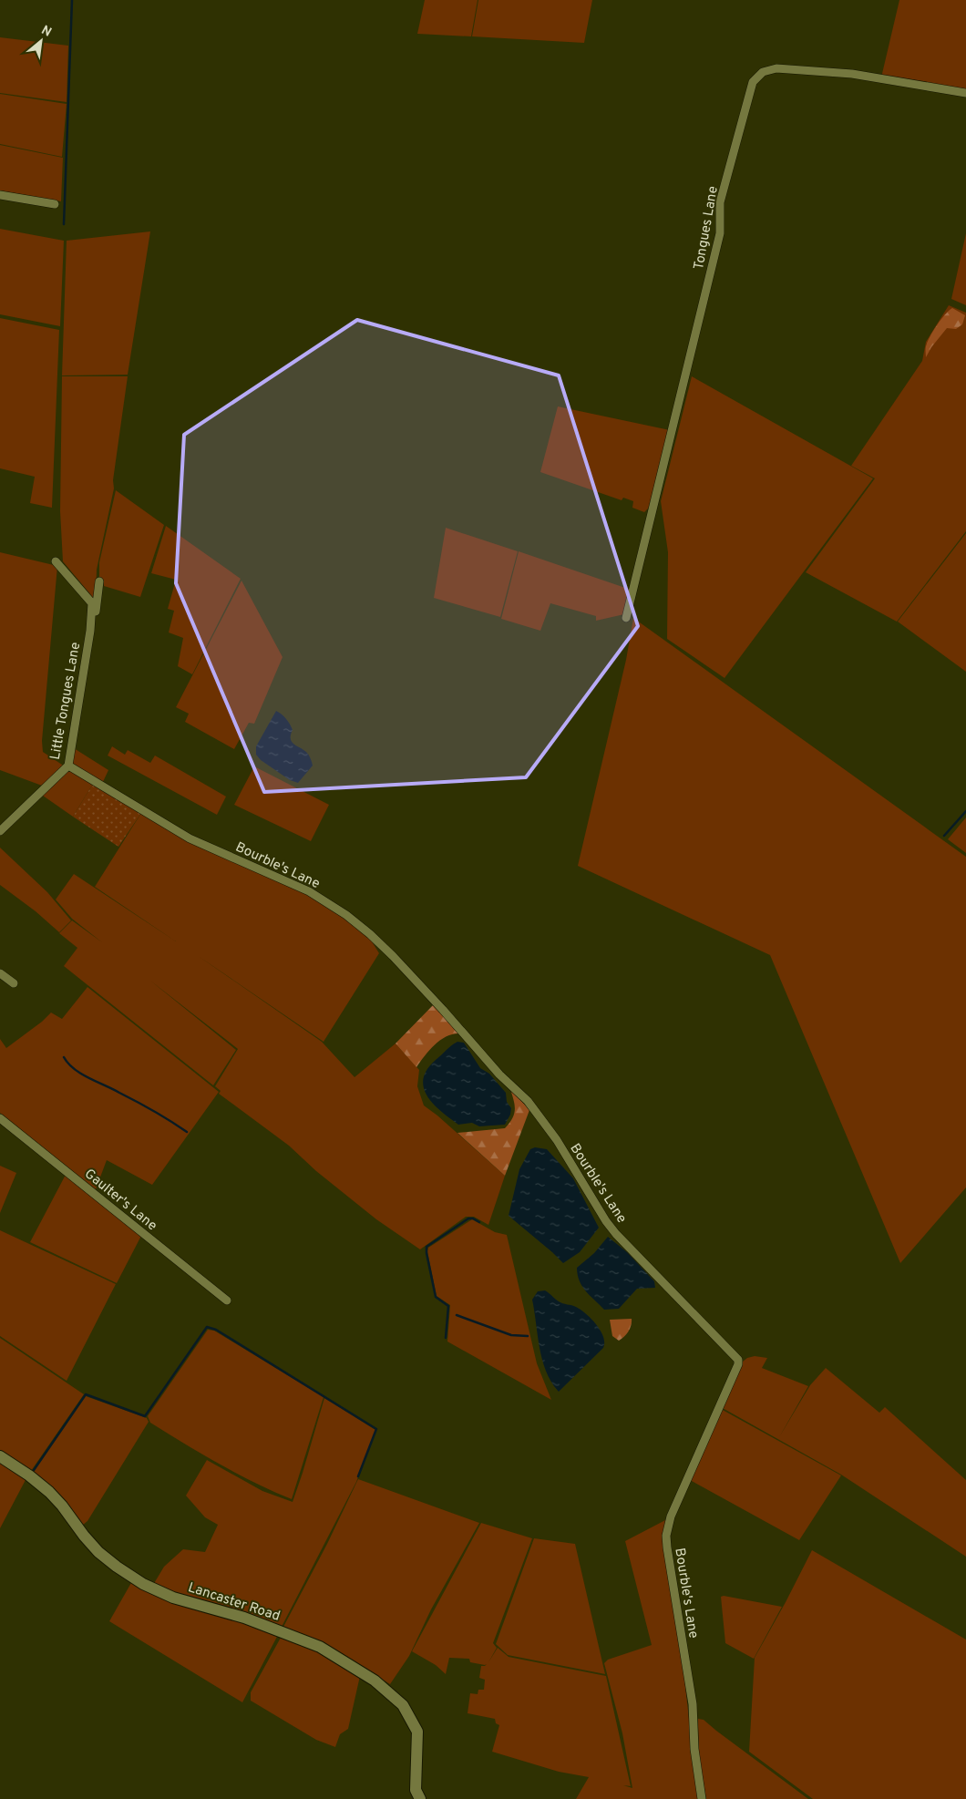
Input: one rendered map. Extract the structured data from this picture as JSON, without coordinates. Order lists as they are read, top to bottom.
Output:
{
  "streets": {
    "main road": ["Lancaster Road"],
    "street": [
      "Tongues Lane",
      "Little Tongues Lane",
      "Bourble's Lane",
      "Gaulter's Lane"
    ]
  },
  "crossings": [
    ["Little Tongues Lane", "Bourble's Lane"]
  ],
  "north": "top right"
}
